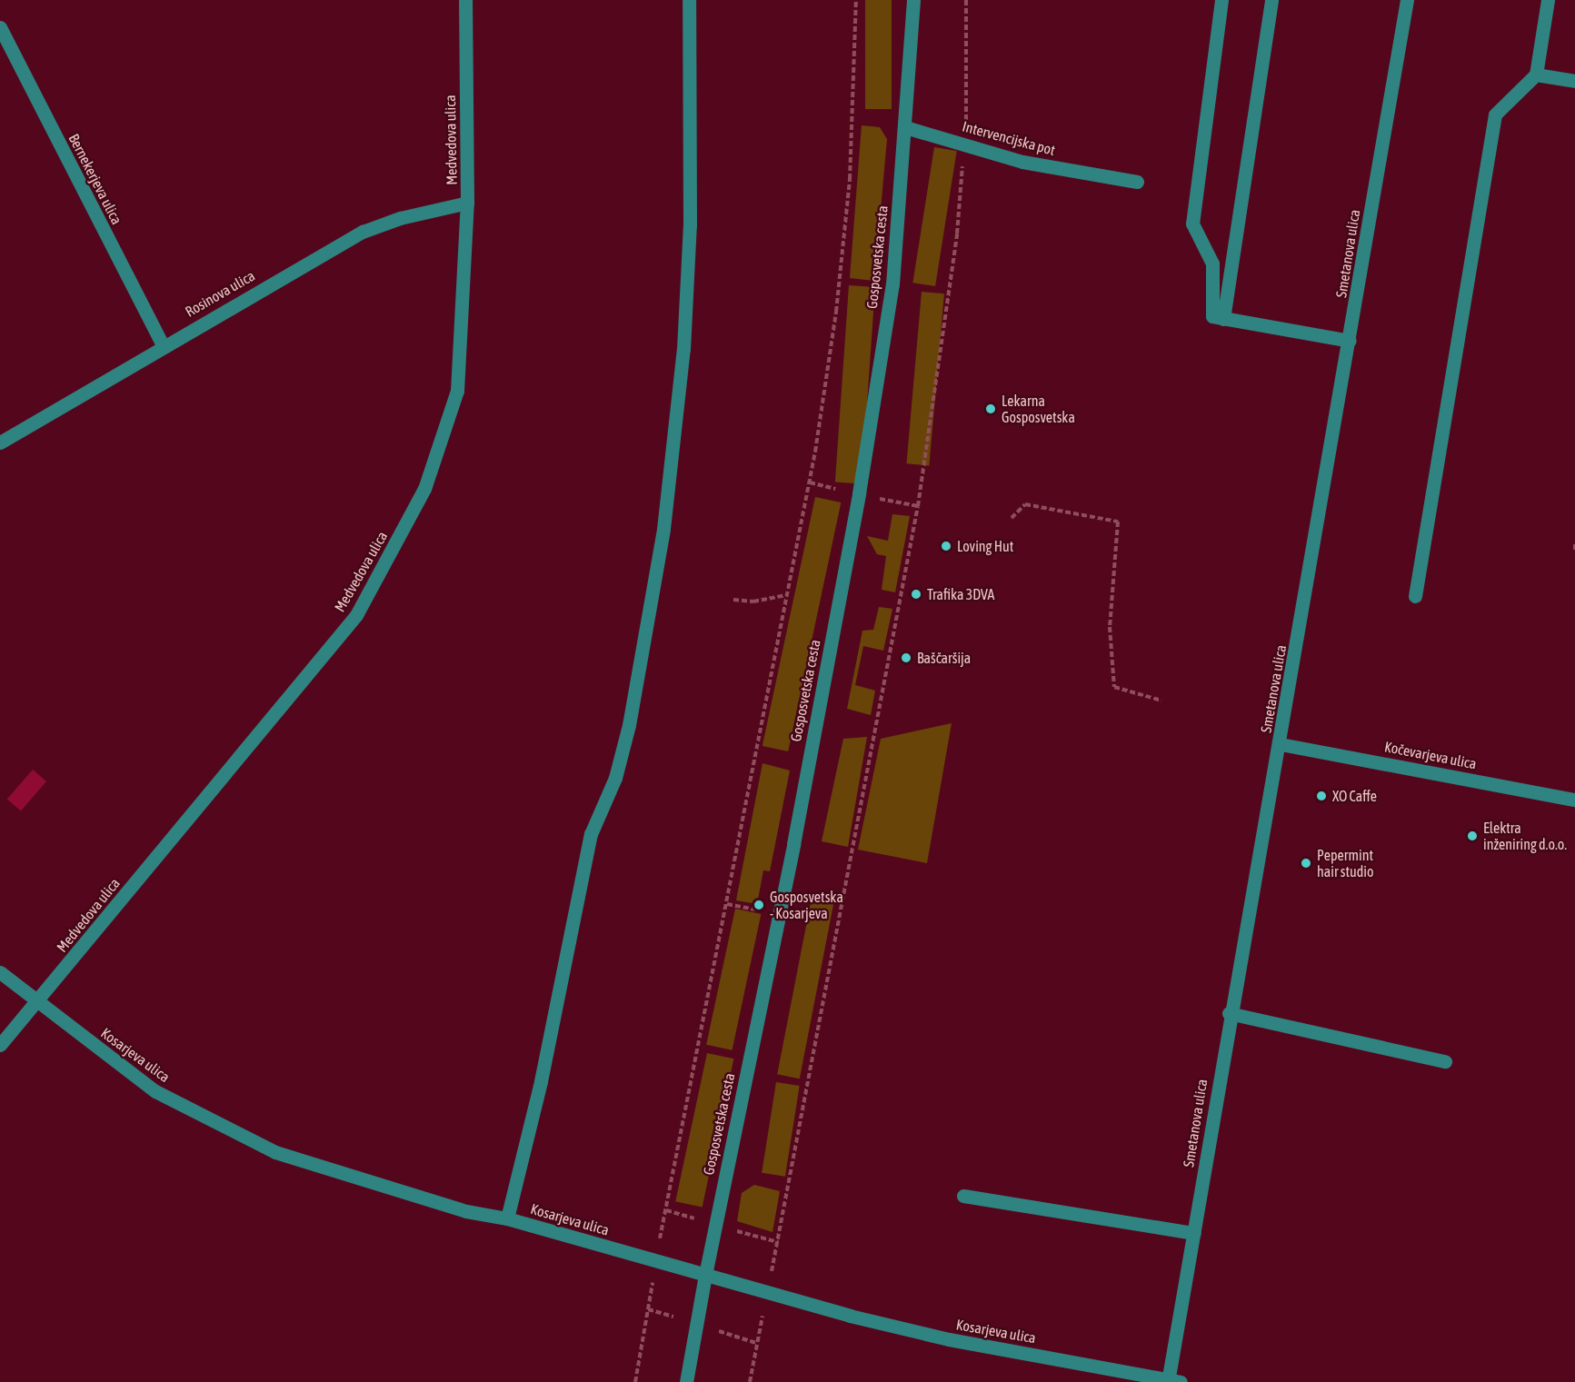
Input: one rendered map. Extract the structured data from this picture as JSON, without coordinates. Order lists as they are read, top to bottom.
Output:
{
  "streets": {
    "street": [
      "Intervencijska pot",
      "Medvedova ulica",
      "Bernekerjeva ulica",
      "Smetanova ulica",
      "Gosposvetska cesta",
      "Rosinova ulica",
      "Kočevarjeva ulica",
      "Kosarjeva ulica"
    ]
  },
  "crossings": [
    ["Intervencijska pot", "Gosposvetska cesta"],
    ["Medvedova ulica", "Rosinova ulica"],
    ["Medvedova ulica", "Kosarjeva ulica"],
    ["Bernekerjeva ulica", "Rosinova ulica"],
    ["Smetanova ulica", "Kočevarjeva ulica"],
    ["Smetanova ulica", "Kosarjeva ulica"],
    ["Gosposvetska cesta", "Kosarjeva ulica"]
  ],
  "places": [
    "Lekarna Gosposvetska",
    "Loving Hut",
    "Trafika 3DVA",
    "Baščaršija",
    "XO Caffe",
    "Elektra inženiring d.o.o.",
    "Pepermint hair studio",
    "Gosposvetska - Kosarjeva"
  ]
}
